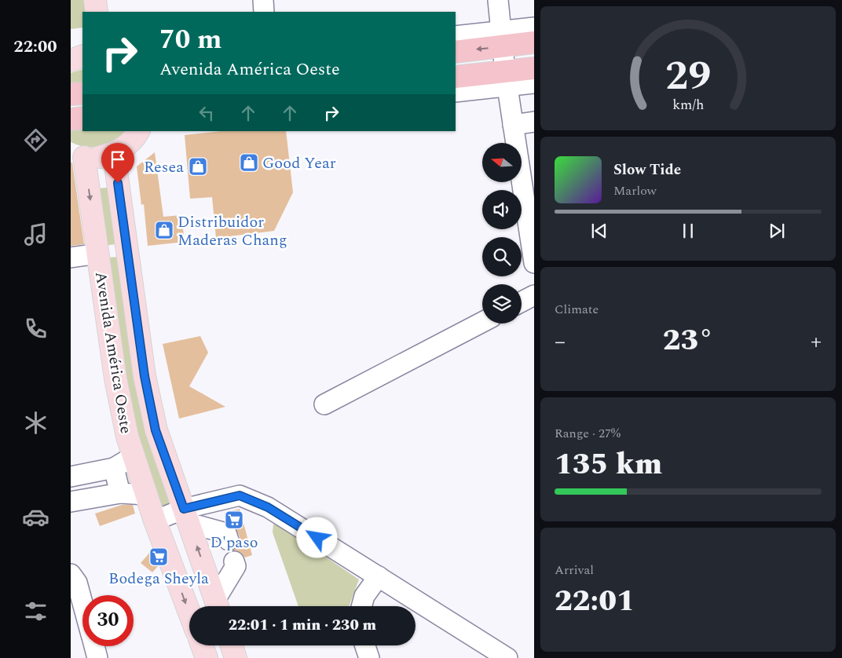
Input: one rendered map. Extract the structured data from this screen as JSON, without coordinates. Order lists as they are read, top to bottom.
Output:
{
  "streets": {
    "main road": ["Avenida América Oeste"]
  },
  "places": {
    "shop": ["Good Year", "Resea", "Distribuidor Maderas Chang"],
    "supermarket": ["D'paso", "Bodega Sheyla"]
  },
  "north": "left",
  "page": {
    "tabs": "22:00",
    "turn": ["70 m", "Avenida América Oeste"],
    "song": ["Slow Tide", "Marlow"],
    "tile": [
      "Climate",
      ["Range · 27%", "135 km"],
      ["Arrival", "22:01"]
    ],
    "heat": ["−", "23°", "+"],
    "limit": "30",
    "trip": "22:01 · 1 min · 230 m",
    "gauge": ["29", "km/h"]
  }
}
